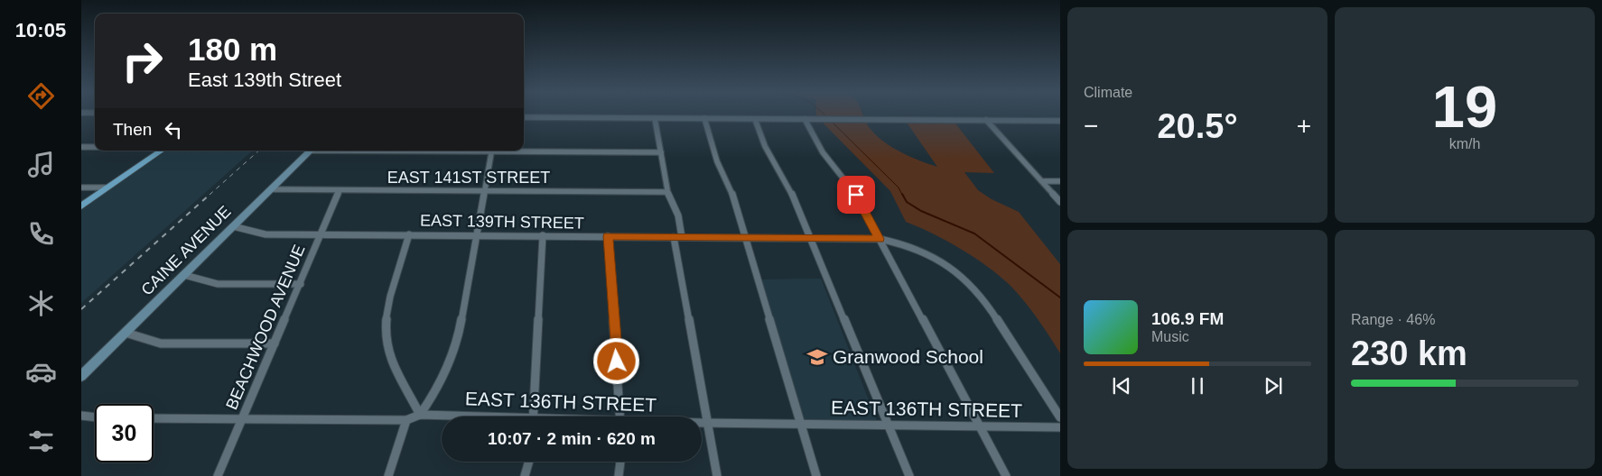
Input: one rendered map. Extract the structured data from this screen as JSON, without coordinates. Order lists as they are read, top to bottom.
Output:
{
  "streets": {
    "street": [
      "EAST 141ST STREET",
      "EAST 139TH STREET",
      "CAINE AVENUE",
      "BEACHWOOD AVENUE",
      "EAST 136TH STREET"
    ]
  },
  "crossings": [
    ["EAST 141ST STREET", "CAINE AVENUE"],
    ["EAST 141ST STREET", "BEACHWOOD AVENUE"],
    ["EAST 139TH STREET", "CAINE AVENUE"],
    ["EAST 139TH STREET", "BEACHWOOD AVENUE"],
    ["BEACHWOOD AVENUE", "EAST 136TH STREET"]
  ],
  "places": {
    "school or university": ["Granwood School"]
  },
  "page": {
    "tabs": "10:05",
    "tile": [
      "Climate",
      ["19", "km/h"],
      ["Range · 46%", "230 km"]
    ],
    "turn": ["180 m", "East 139th Street"],
    "then": "Then",
    "heat": ["−", "20.5°", "+"],
    "song": ["106.9 FM", "Music"],
    "limit": "30",
    "trip": "10:07 · 2 min · 620 m"
  }
}
